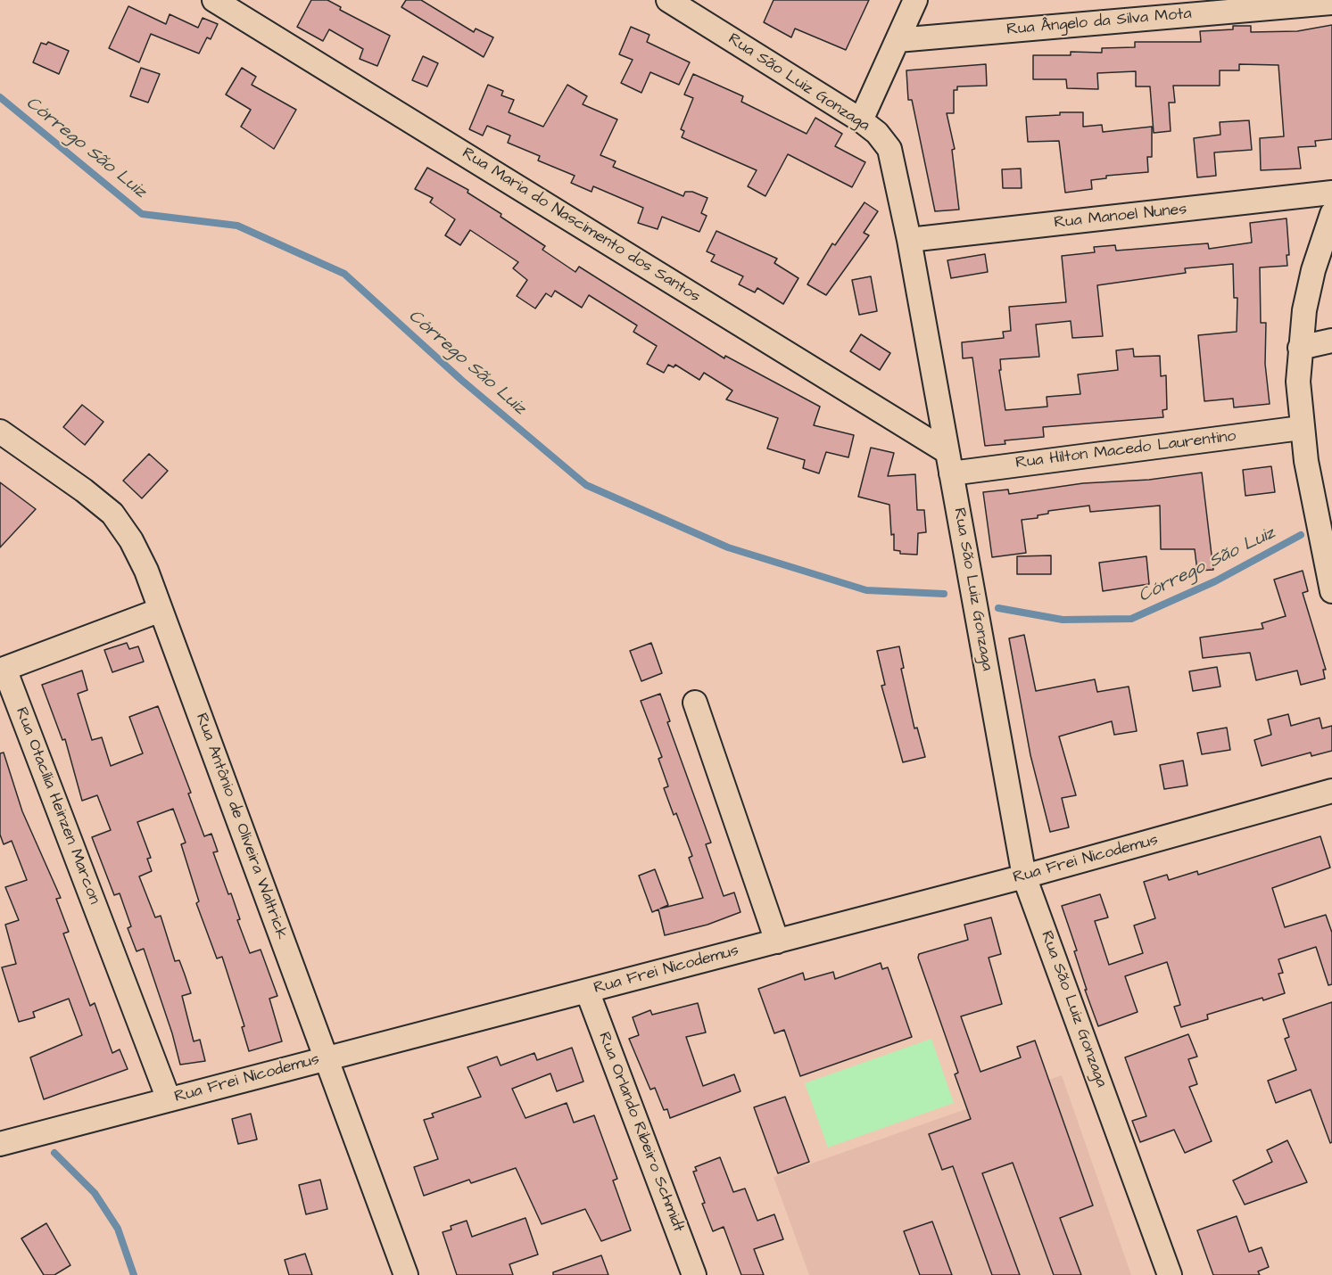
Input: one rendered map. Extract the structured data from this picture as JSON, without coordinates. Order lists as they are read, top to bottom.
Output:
{
  "streets": {
    "street": [
      "Rua Ângelo da Silva Mota",
      "Rua São Luiz Gonzaga",
      "Rua Manoel Nunes",
      "Rua Maria do Nascimento dos Santos",
      "Rua Hilton Macedo Laurentino",
      "Rua Otacília Heinzen Marcon",
      "Rua Antônio de Oliveira Waltrick",
      "Rua Frei Nicodemus",
      "Rua Orlando Ribeiro Schmidt"
    ]
  },
  "crossings": [
    ["Rua São Luiz Gonzaga", "Rua Manoel Nunes"],
    ["Rua São Luiz Gonzaga", "Rua Maria do Nascimento dos Santos"],
    ["Rua São Luiz Gonzaga", "Rua Hilton Macedo Laurentino"],
    ["Rua São Luiz Gonzaga", "Rua Frei Nicodemus"],
    ["Rua Maria do Nascimento dos Santos", "Rua Hilton Macedo Laurentino"],
    ["Rua Otacília Heinzen Marcon", "Rua Antônio de Oliveira Waltrick"],
    ["Rua Otacília Heinzen Marcon", "Rua Frei Nicodemus"],
    ["Rua Antônio de Oliveira Waltrick", "Rua Frei Nicodemus"],
    ["Rua Frei Nicodemus", "Rua Orlando Ribeiro Schmidt"]
  ],
  "water": ["Córrego São Luiz"]
}
